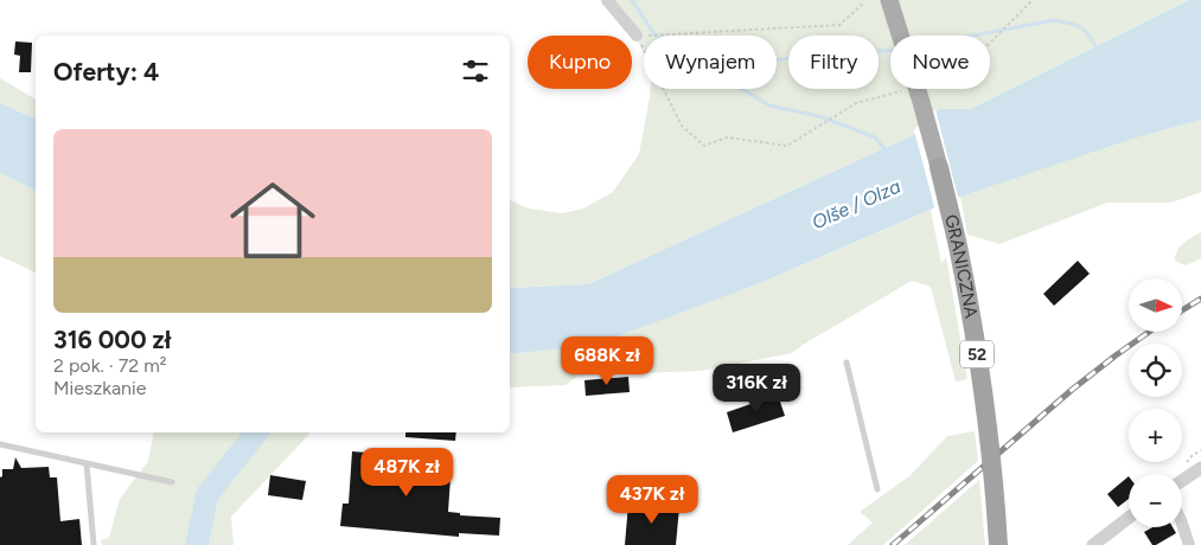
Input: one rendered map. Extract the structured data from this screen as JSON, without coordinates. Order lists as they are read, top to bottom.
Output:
{
  "streets": {
    "highway": ["GRANICZNA", "52"]
  },
  "water": ["Olše / Olza"],
  "north": "right",
  "page": {
    "chip": [
      "Kupno",
      "Wynajem",
      "Filtry",
      "Nowe"
    ],
    "heading": "Oferty: 4",
    "list": [
      {
        "name": "316 000 zł",
        "note": "2 pok. · 72 m² · Mieszkanie"
      }
    ],
    "map_buttons": ["+", "−"],
    "price": [
      "688K zł",
      "316K zł",
      "487K zł",
      "437K zł"
    ]
  }
}
